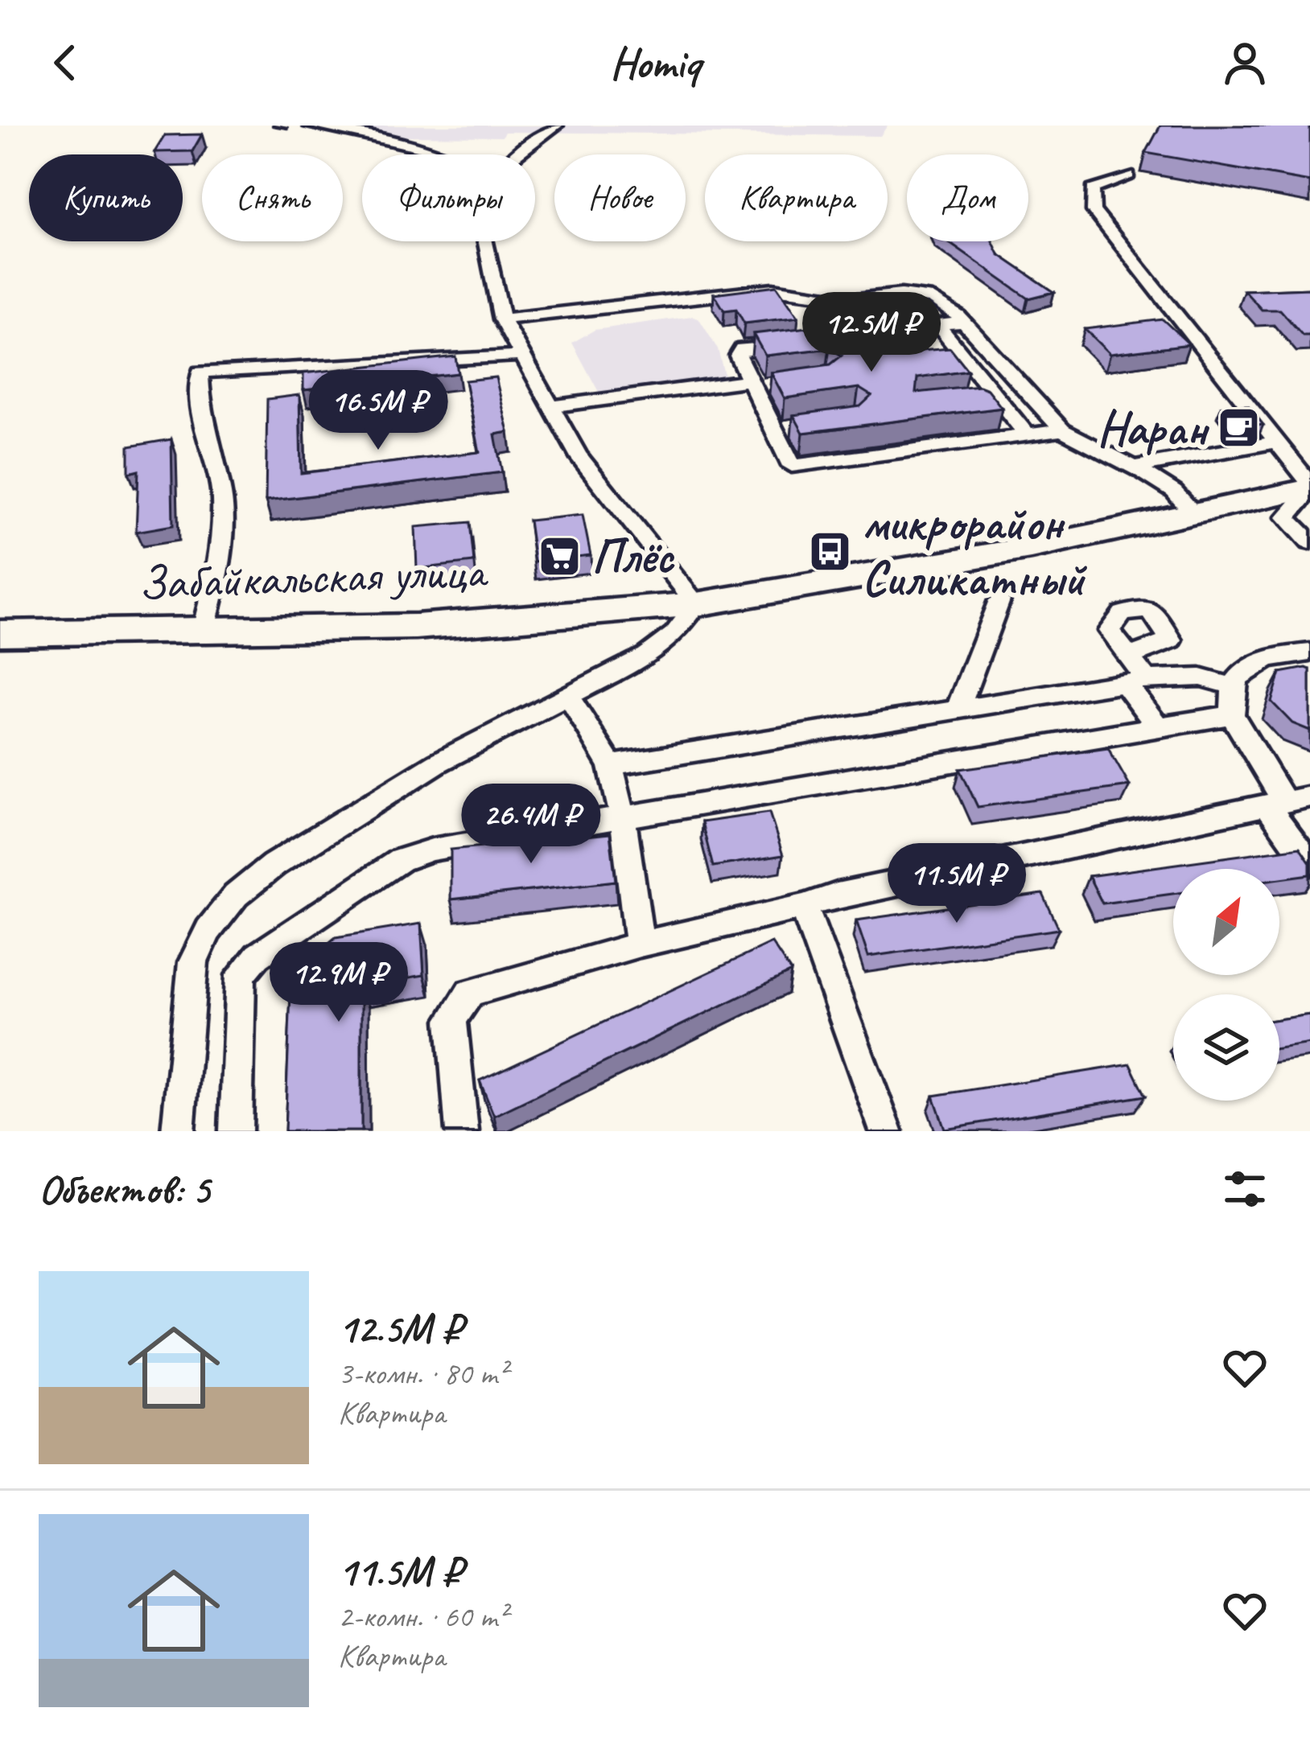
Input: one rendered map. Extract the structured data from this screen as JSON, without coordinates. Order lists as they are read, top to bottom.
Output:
{
  "streets": {
    "main road": ["Забайкальская улица"]
  },
  "places": {
    "cafe": ["Наран"],
    "bus stop": ["микрорайон Силикатный"],
    "supermarket": ["Плёс"]
  },
  "north": "top right",
  "page": {
    "header": "Homiq",
    "chip": [
      "Купить",
      "Снять",
      "Фильтры",
      "Новое",
      "Квартира",
      "Дом"
    ],
    "price": [
      "12.5M ₽",
      "16.5M ₽",
      "26.4M ₽",
      "11.5M ₽",
      "12.9M ₽"
    ],
    "heading": "Объектов: 5",
    "list": [
      {
        "name": "12.5M ₽",
        "note": "3-комн. · 80 m² · Квартира"
      },
      {
        "name": "11.5M ₽",
        "note": "2-комн. · 60 m² · Квартира"
      }
    ]
  }
}
